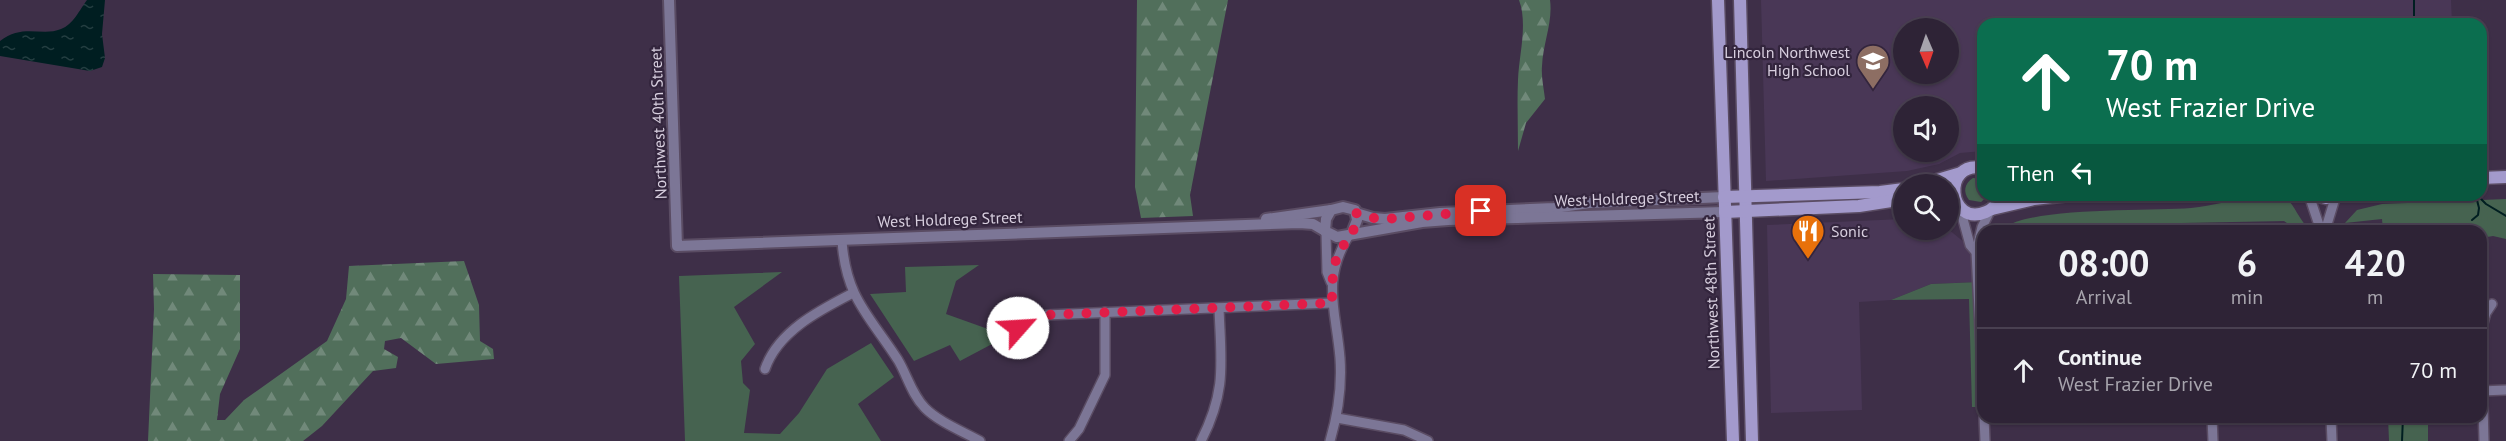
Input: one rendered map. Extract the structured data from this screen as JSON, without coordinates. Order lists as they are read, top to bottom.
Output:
{
  "streets": {
    "main road": ["West Holdrege Street", "Northwest 48th Street"],
    "street": ["Northwest 40th Street"]
  },
  "crossings": [
    ["Northwest 40th Street", "West Holdrege Street"],
    ["West Holdrege Street", "Northwest 48th Street"]
  ],
  "places": {
    "school or university": ["Lincoln Northwest High School"],
    "restaurant": ["Sonic"]
  },
  "north": "bottom",
  "page": {
    "turn": ["70 m", "West Frazier Drive"],
    "then": "Then",
    "eta": [
      "08:00",
      "Arrival",
      "6",
      "min",
      "420",
      "m"
    ],
    "list": [
      {
        "name": "Continue",
        "note": "West Frazier Drive",
        "value": "70 m"
      }
    ]
  }
}
